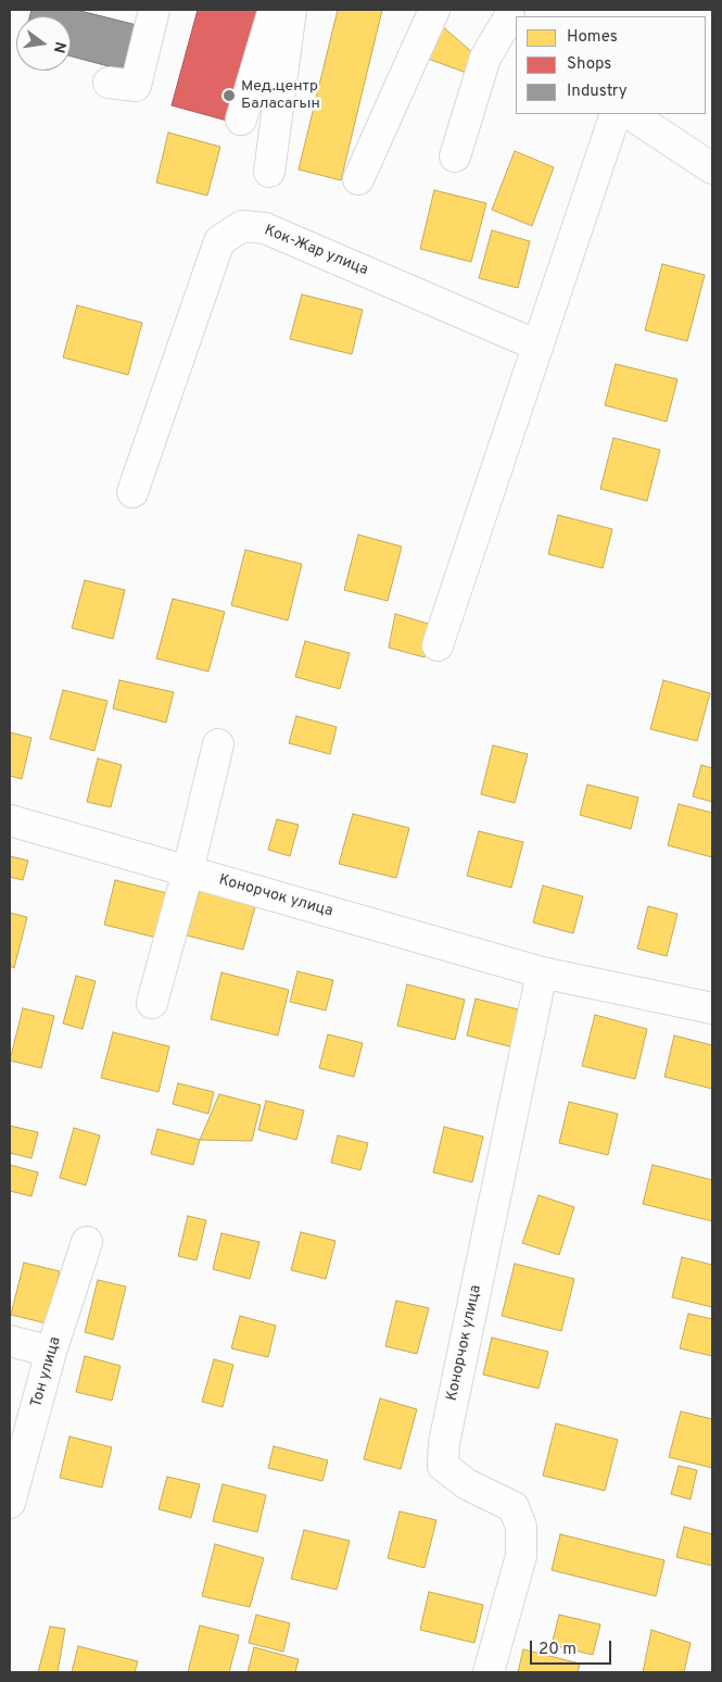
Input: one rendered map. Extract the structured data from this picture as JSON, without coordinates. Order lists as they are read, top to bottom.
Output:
{
  "streets": {
    "street": ["Кок-Жар улица", "Конорчок улица", "Тон улица"]
  },
  "places": ["Мед.центр Баласагын"],
  "legend": ["Homes", "Shops", "Industry"],
  "scale_bar": "20 m",
  "north": "right"
}
